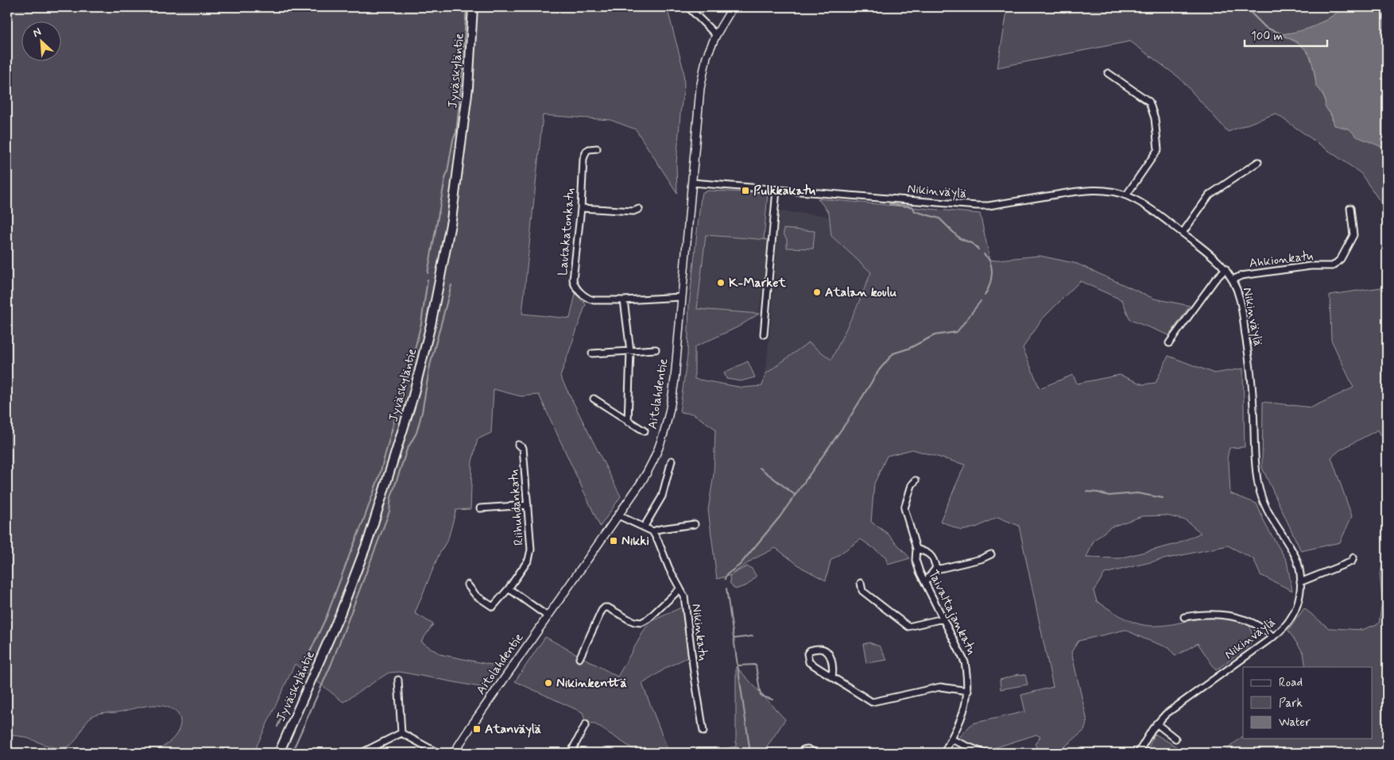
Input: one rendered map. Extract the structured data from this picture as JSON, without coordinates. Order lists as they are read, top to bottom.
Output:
{
  "streets": {
    "highway": ["Jyväskyläntie"],
    "main road": ["Aitolahdentie"],
    "street": [
      "Nikinväylä",
      "Lautakatonkatu",
      "Ahkionkatu",
      "Riihuhdankatu",
      "Taivaltajankatu",
      "Nikinkatu"
    ]
  },
  "crossings": [
    ["Nikinväylä", "Ahkionkatu"],
    ["Nikinväylä", "Aitolahdentie"],
    ["Lautakatonkatu", "Aitolahdentie"]
  ],
  "places": {
    "transit": ["Pulkkakatu", "Nikki", "Atanväylä"],
    "other": ["K-Market", "Atalan koulu", "Nikinkenttä"]
  },
  "legend": ["Road", "Park", "Water"],
  "scale_bar": "100 m",
  "north": "top left"
}
